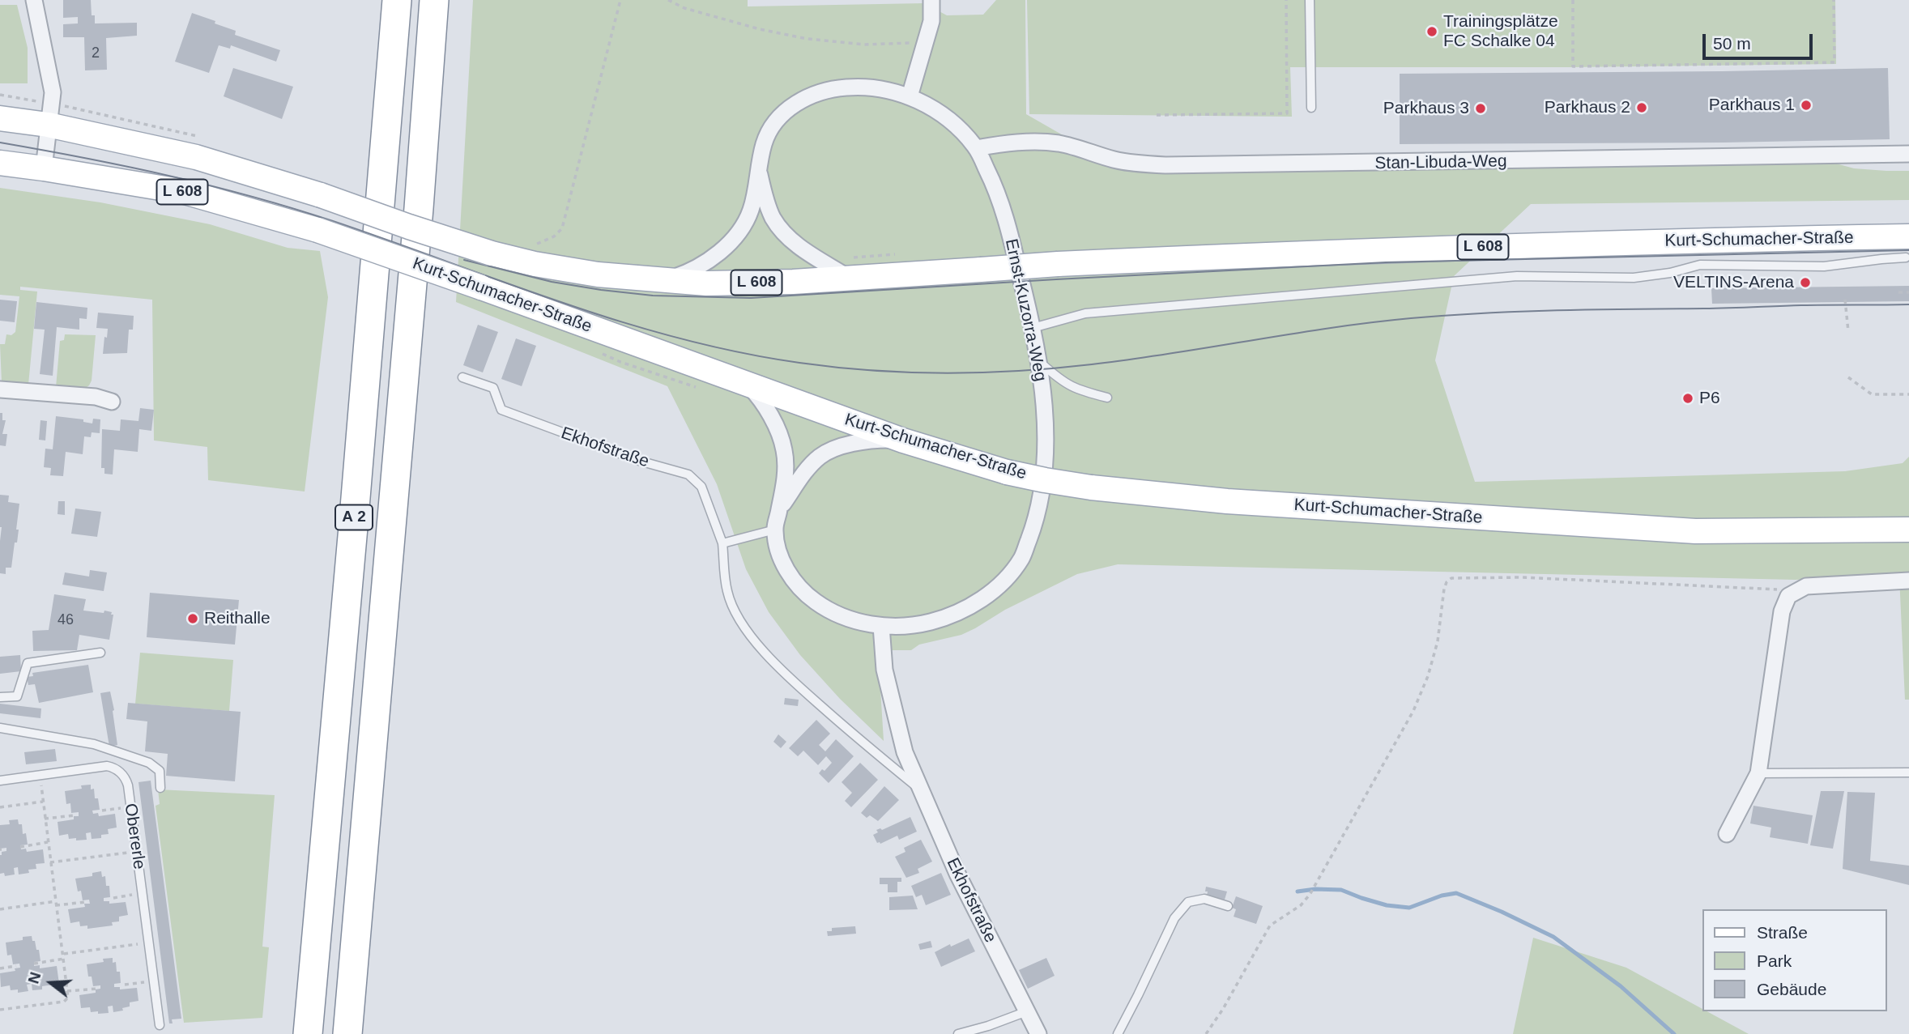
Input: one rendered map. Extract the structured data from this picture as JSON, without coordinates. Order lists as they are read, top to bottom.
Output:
{
  "streets": {
    "highway": ["A 2"],
    "main road": ["L 608", "Kurt-Schumacher-Straße"],
    "street": ["Stan-Libuda-Weg", "Ernst-Kuzorra-Weg", "Ekhofstraße"],
    "lane": ["Obererle"]
  },
  "crossings": [
    ["Stan-Libuda-Weg", "Ernst-Kuzorra-Weg"],
    ["Kurt-Schumacher-Straße", "Ernst-Kuzorra-Weg"],
    ["Ernst-Kuzorra-Weg", "Ekhofstraße"]
  ],
  "places": [
    "Trainingsplätze FC Schalke 04",
    "Parkhaus 1",
    "Parkhaus 2",
    "Parkhaus 3",
    "VELTINS-Arena",
    "P6",
    "Reithalle"
  ],
  "house_numbers": ["2", "46"],
  "legend": ["Straße", "Park", "Gebäude"],
  "scale_bar": "50 m",
  "north": "left"
}
